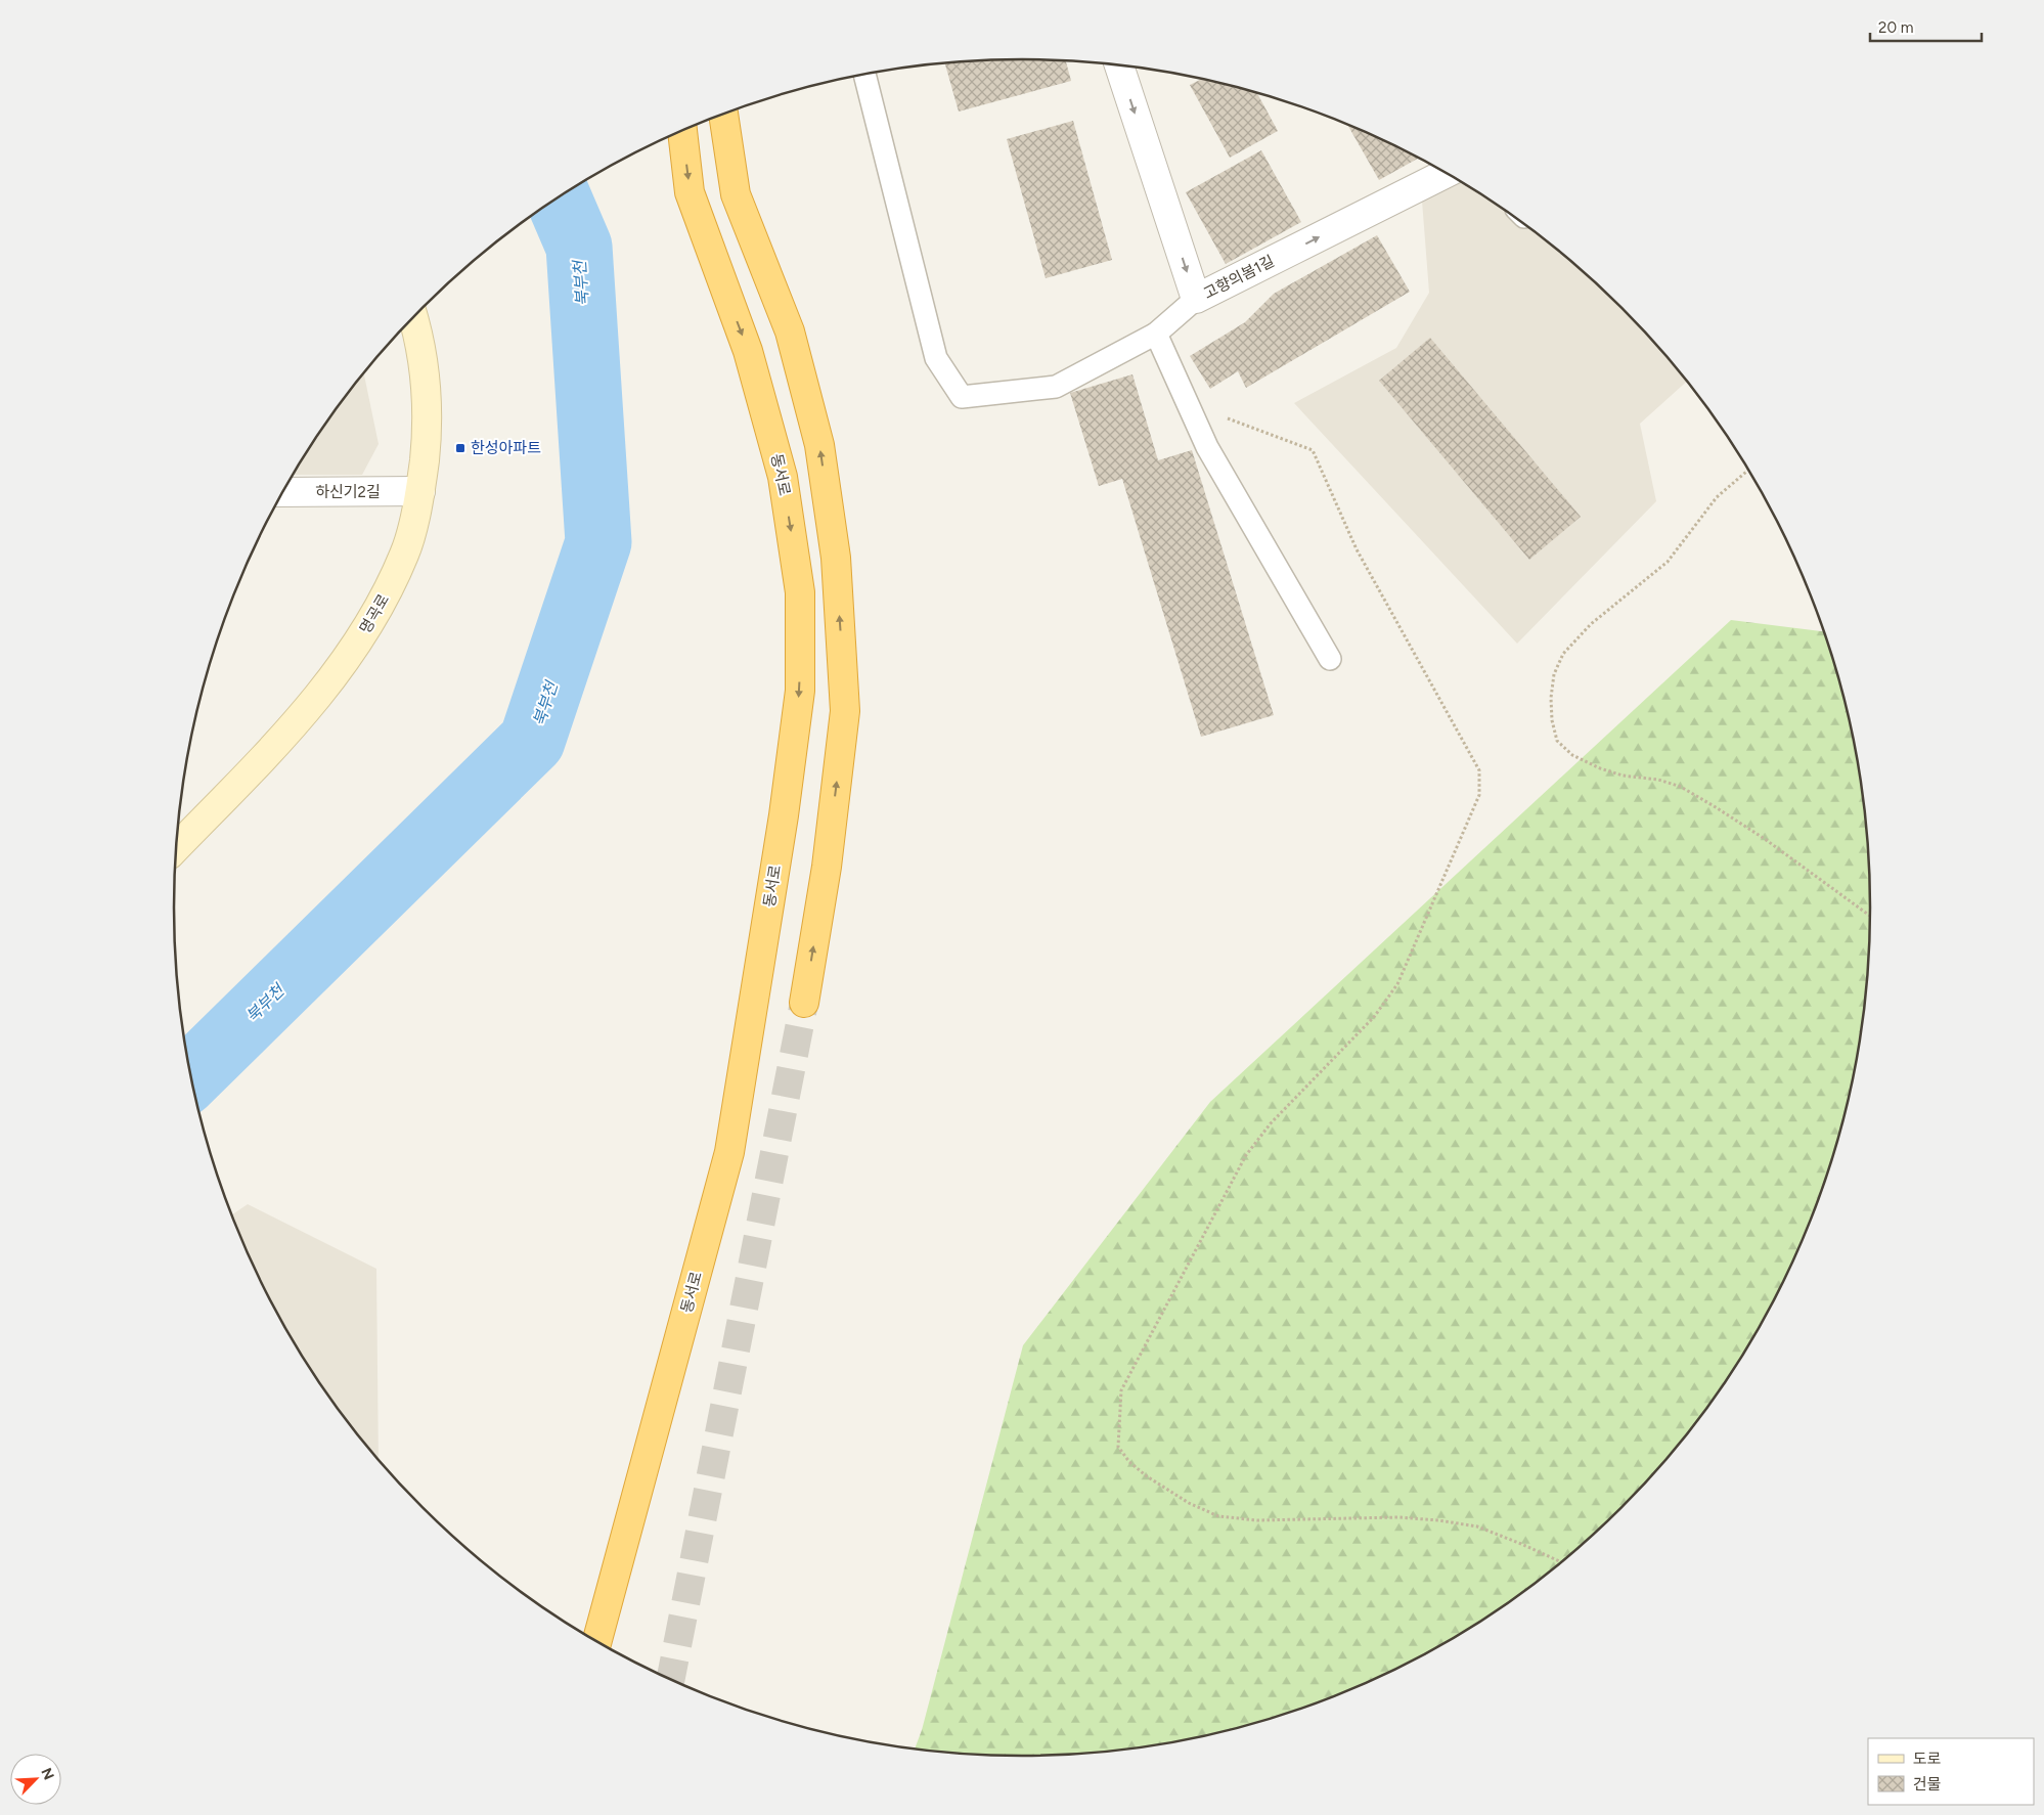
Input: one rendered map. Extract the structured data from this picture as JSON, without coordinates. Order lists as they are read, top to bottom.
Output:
{
  "streets": {
    "highway": ["동서로"],
    "main road": ["명곡로"],
    "street": ["고향의봄1길", "하신기2길"]
  },
  "crossings": [
    ["하신기2길", "명곡로"]
  ],
  "water": ["북부천"],
  "places": {
    "transit": ["한성아파트"]
  },
  "legend": ["도로", "건물"],
  "scale_bar": "20 m",
  "north": "top right"
}
